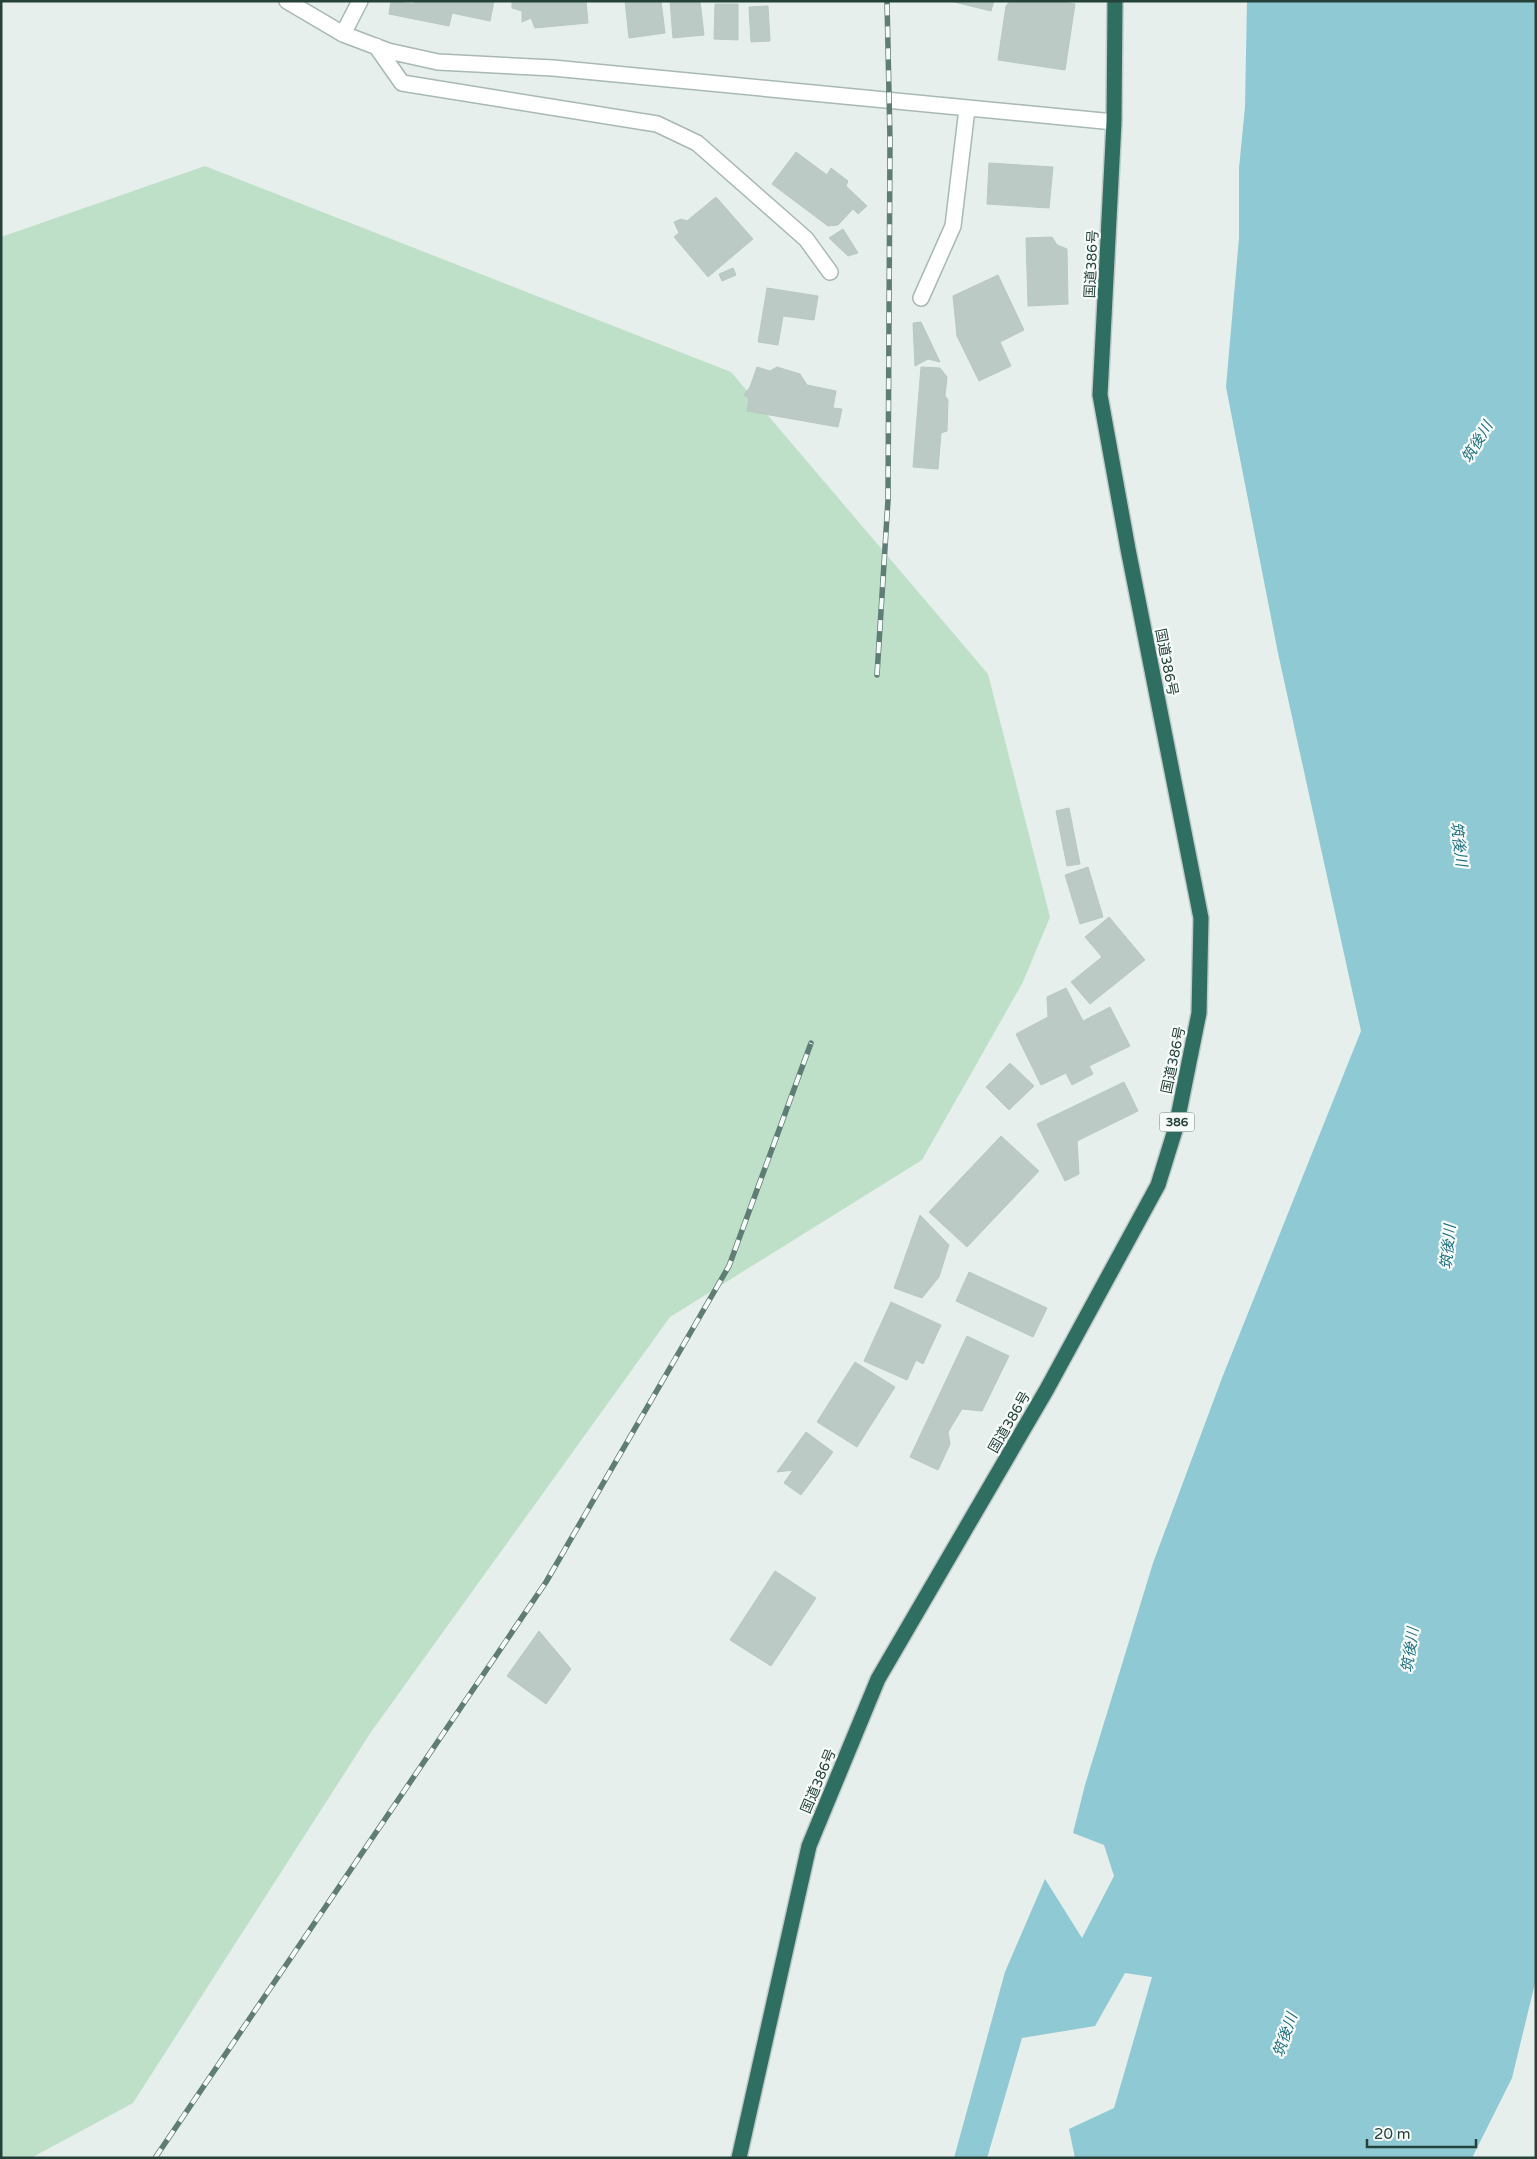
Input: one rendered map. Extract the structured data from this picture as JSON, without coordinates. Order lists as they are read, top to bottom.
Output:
{
  "streets": {
    "highway": ["国道386号", "386"]
  },
  "water": ["筑後川"],
  "scale_bar": "20 m"
}
